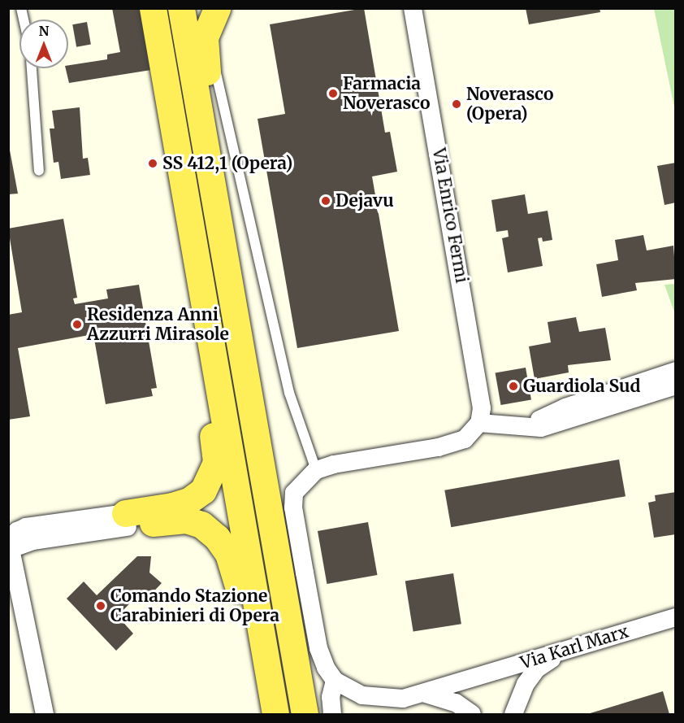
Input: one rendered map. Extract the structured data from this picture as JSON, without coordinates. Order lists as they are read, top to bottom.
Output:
{
  "streets": {
    "street": ["Via Enrico Fermi", "Via Karl Marx"]
  },
  "places": [
    "Farmacia Noverasco",
    "Noverasco (Opera)",
    "SS 412,1 (Opera)",
    "Dejavu",
    "Residenza Anni Azzurri Mirasole",
    "Guardiola Sud",
    "Comando Stazione Carabinieri di Opera"
  ],
  "north": "top"
}
